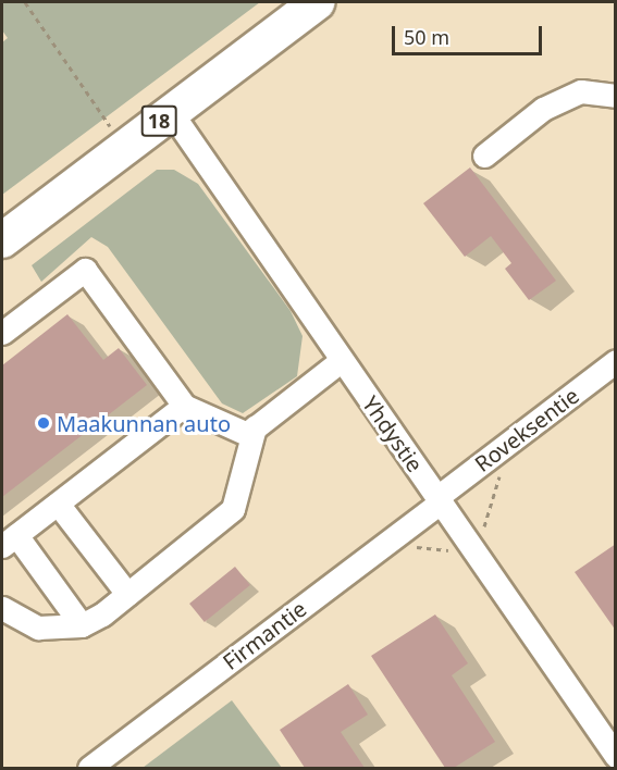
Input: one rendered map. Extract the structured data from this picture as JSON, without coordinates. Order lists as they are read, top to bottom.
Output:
{
  "streets": {
    "highway": ["18"],
    "street": ["Roveksentie", "Yhdystie", "Firmantie"]
  },
  "crossings": [
    ["18", "Yhdystie"],
    ["Roveksentie", "Yhdystie"],
    ["Roveksentie", "Firmantie"],
    ["Yhdystie", "Firmantie"]
  ],
  "places": ["Maakunnan auto"],
  "scale_bar": "50 m"
}
